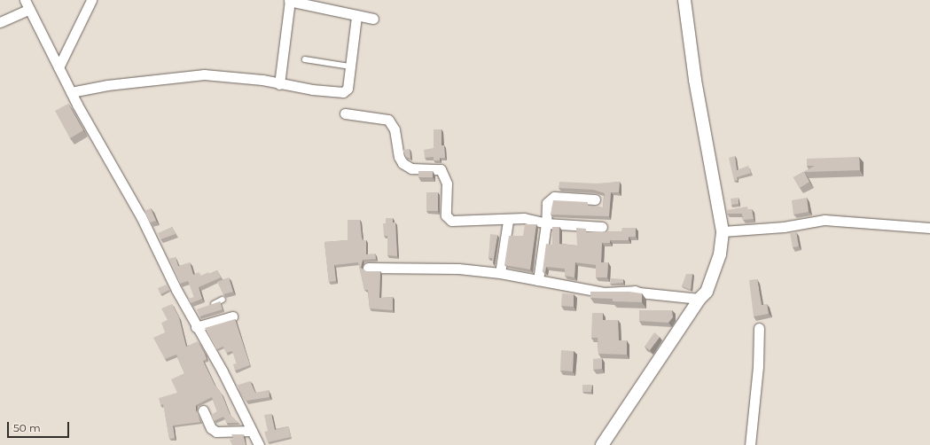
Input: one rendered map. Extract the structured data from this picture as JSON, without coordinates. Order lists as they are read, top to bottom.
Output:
{
  "scale_bar": "50 m"
}
